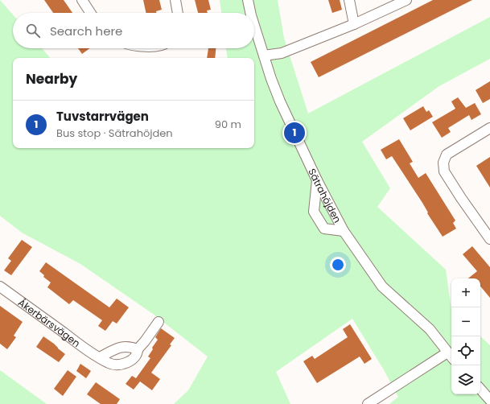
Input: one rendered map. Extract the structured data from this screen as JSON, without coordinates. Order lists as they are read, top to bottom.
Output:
{
  "streets": {
    "street": ["Sätrahöjden", "Åkerbärsvägen"]
  },
  "page": {
    "search": "Search here",
    "heading": "Nearby",
    "list": [
      {
        "mark": "1",
        "name": "Tuvstarrvägen",
        "note": "Bus stop · Sätrahöjden",
        "value": "90 m"
      }
    ],
    "pins": "1",
    "map_buttons": ["+", "−"]
  }
}
